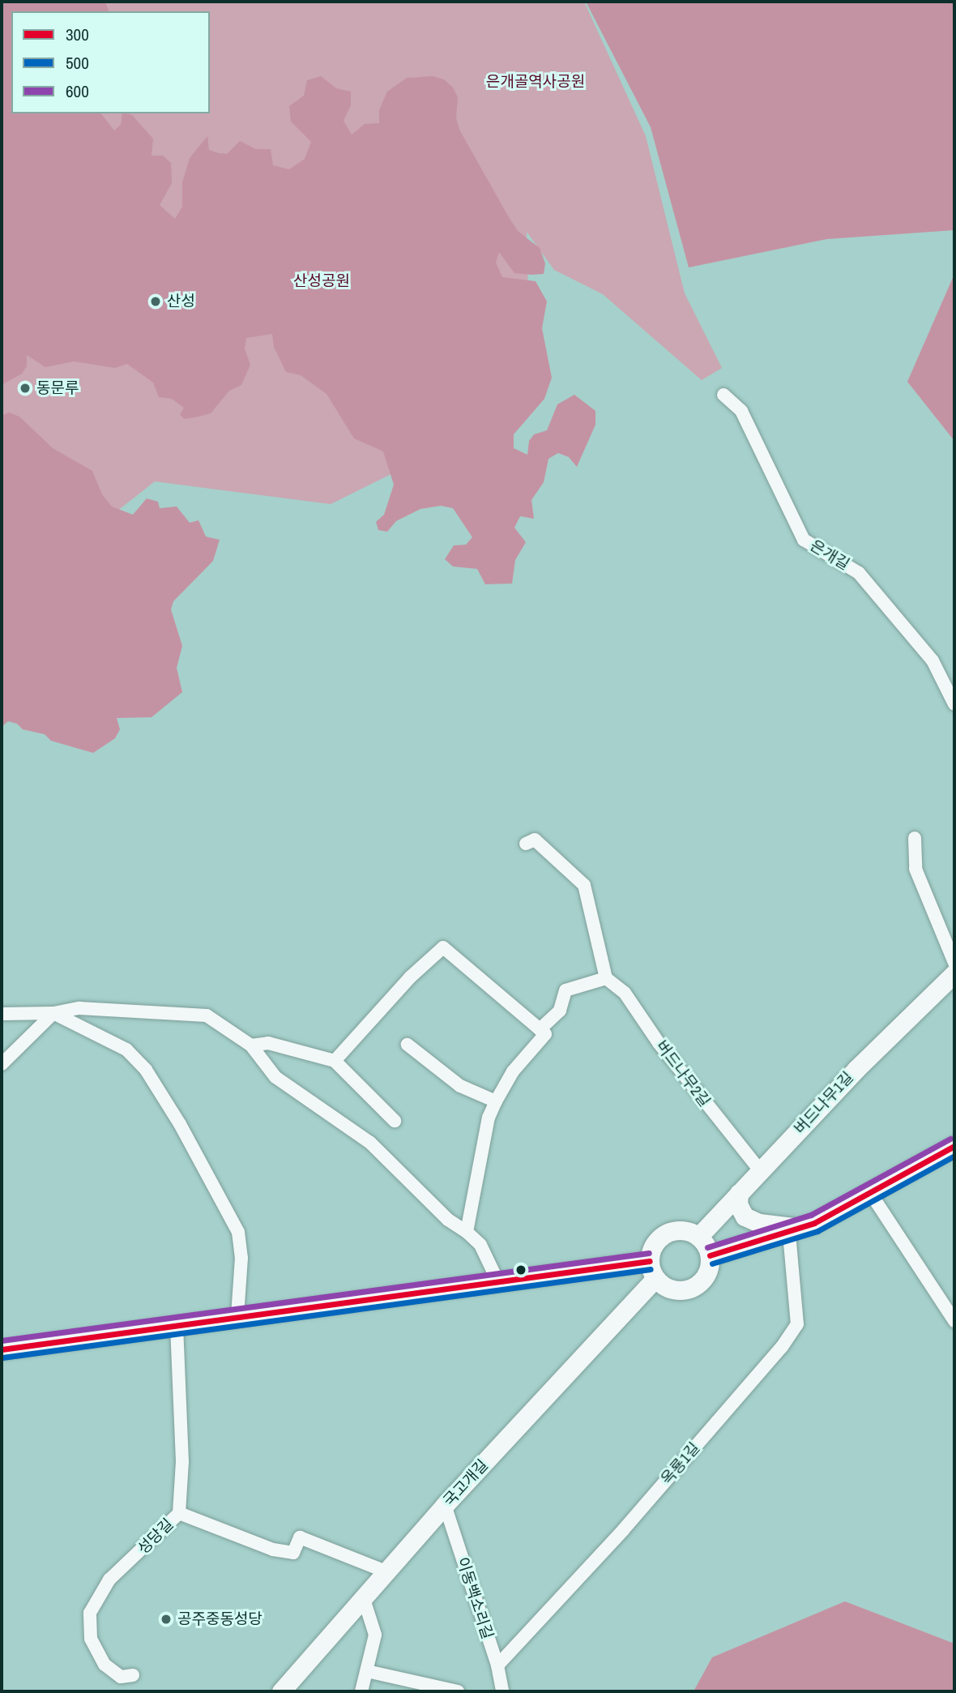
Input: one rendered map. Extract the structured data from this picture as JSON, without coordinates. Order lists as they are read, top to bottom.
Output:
{
  "streets": {
    "main road": ["버드나무1길", "국고개길"],
    "street": [
      "은개길",
      "버드나무2길",
      "옥룡1길",
      "성당길",
      "이동백소리길"
    ]
  },
  "crossings": [
    ["버드나무2길", "버드나무1길"],
    ["버드나무1길", "국고개길"],
    ["옥룡1길", "이동백소리길"],
    ["국고개길", "이동백소리길"]
  ],
  "parks": ["은개골역사공원", "산성공원"],
  "places": ["산성", "동문루", "공주중동성당"],
  "lines": ["transit line 600", "transit line 300", "transit line 500"],
  "legend": ["300", "500", "600"]
}
